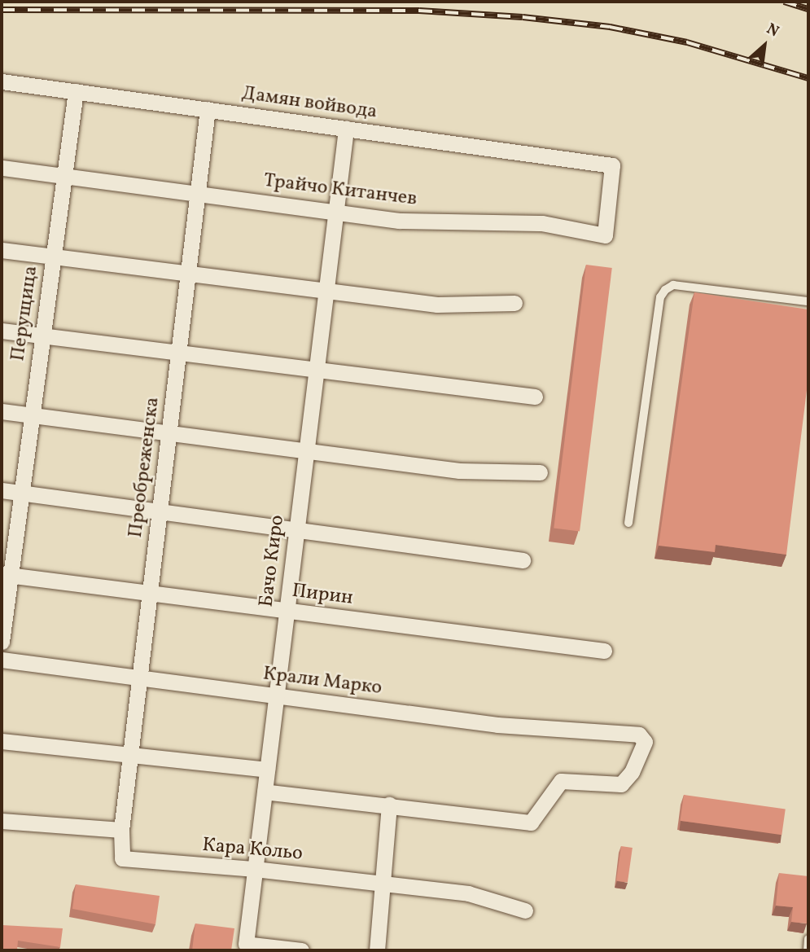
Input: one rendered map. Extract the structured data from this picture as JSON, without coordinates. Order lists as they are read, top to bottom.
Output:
{
  "streets": {
    "street": [
      "Дамян войвода",
      "Трайчо Китанчев",
      "Перущица",
      "Преобреженска",
      "Бачо Киро",
      "Пирин",
      "Крали Марко",
      "Кара Кольо"
    ]
  },
  "crossings": [
    ["Дамян войвода", "Трайчо Китанчев"],
    ["Дамян войвода", "Перущица"],
    ["Дамян войвода", "Преобреженска"],
    ["Дамян войвода", "Бачо Киро"],
    ["Трайчо Китанчев", "Перущица"],
    ["Трайчо Китанчев", "Преобреженска"],
    ["Трайчо Китанчев", "Бачо Киро"],
    ["Перущица", "Пирин"],
    ["Преобреженска", "Пирин"],
    ["Преобреженска", "Крали Марко"],
    ["Преобреженска", "Кара Кольо"],
    ["Бачо Киро", "Пирин"],
    ["Бачо Киро", "Крали Марко"],
    ["Бачо Киро", "Кара Кольо"]
  ],
  "north": "top right"
}
